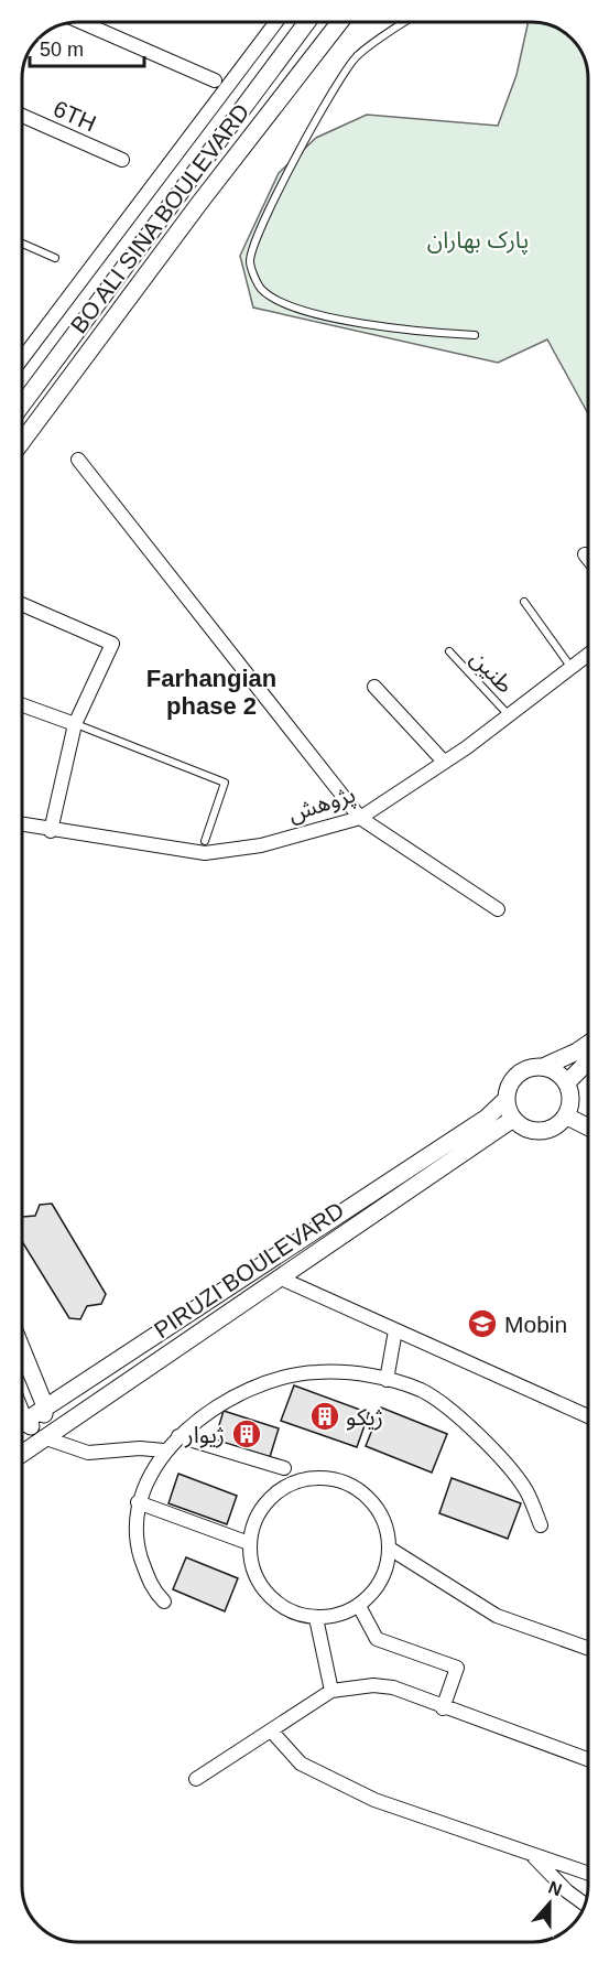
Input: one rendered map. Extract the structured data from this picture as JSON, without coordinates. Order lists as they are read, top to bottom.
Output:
{
  "streets": {
    "street": [
      "6TH",
      "BO ALI SINA BOULEVARD",
      "پژوهش",
      "PIRUZI BOULEVARD"
    ],
    "lane": ["طنین"]
  },
  "crossings": [
    ["طنین", "پژوهش"]
  ],
  "districts": ["Farhangian phase 2"],
  "parks": ["پارک بهاران"],
  "places": {
    "school or university": ["Mobin"],
    "building": ["ژیکو", "ژیوار"]
  },
  "scale_bar": "50 m",
  "north": "top"
}
